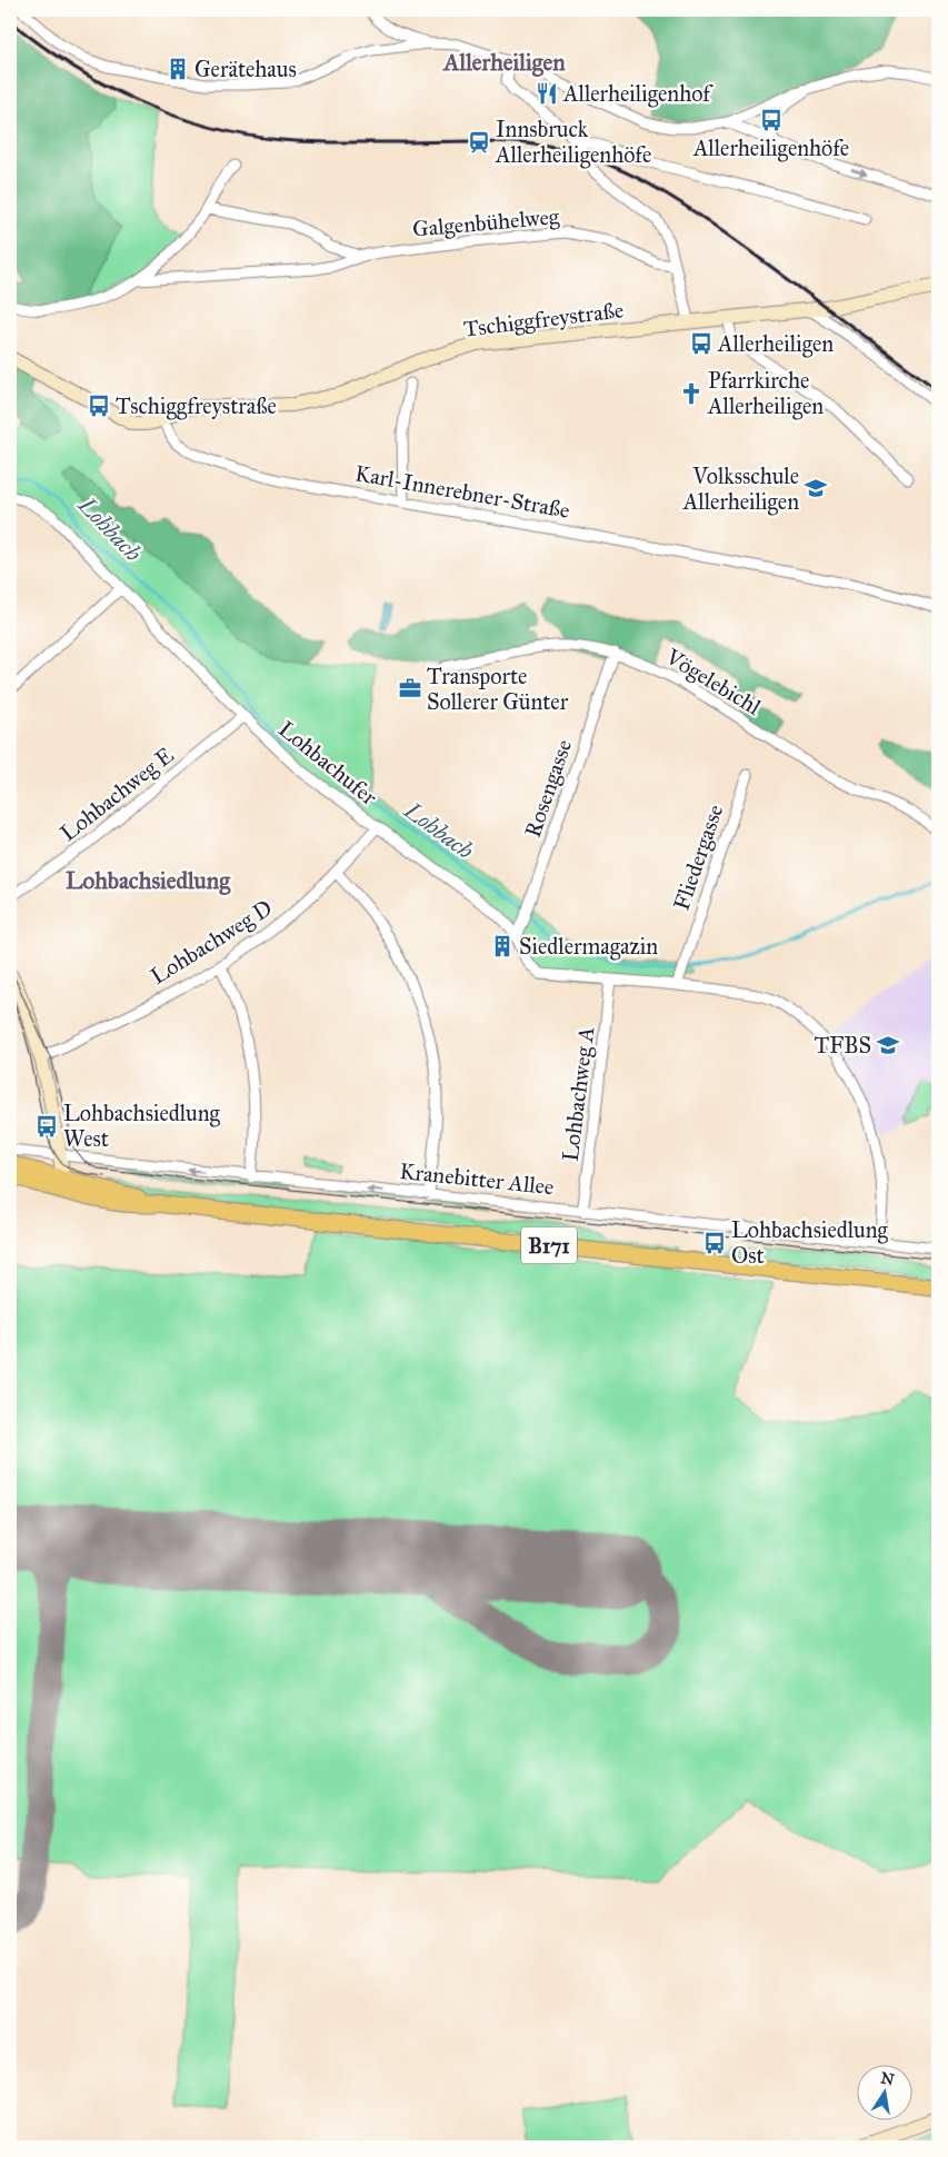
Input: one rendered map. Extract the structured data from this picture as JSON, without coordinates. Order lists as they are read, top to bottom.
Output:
{
  "streets": {
    "main road": ["B171"],
    "street": [
      "Galgenbühelweg",
      "Tschiggfreystraße",
      "Karl-Innerebner-Straße",
      "Vögelebichl",
      "Lohbachufer",
      "Rosengasse",
      "Lohbachweg E",
      "Fliedergasse",
      "Lohbachweg D",
      "Lohbachweg A",
      "Kranebitter Allee"
    ]
  },
  "crossings": [
    ["Tschiggfreystraße", "Karl-Innerebner-Straße"],
    ["Vögelebichl", "Rosengasse"],
    ["Lohbachufer", "Rosengasse"],
    ["Lohbachufer", "Lohbachweg E"],
    ["Lohbachufer", "Fliedergasse"],
    ["Lohbachufer", "Lohbachweg D"],
    ["Lohbachufer", "Lohbachweg A"],
    ["Lohbachufer", "Kranebitter Allee"],
    ["Lohbachweg A", "Kranebitter Allee"]
  ],
  "one_way": ["Kranebitter Allee"],
  "districts": ["Allerheiligen", "Lohbachsiedlung"],
  "water": ["Lohbach"],
  "places": {
    "building": ["Gerätehaus", "Siedlermagazin"],
    "restaurant": ["Allerheiligenhof"],
    "bus stop": [
      "Allerheiligenhöfe",
      "Allerheiligen",
      "Tschiggfreystraße",
      "Lohbachsiedlung West",
      "Lohbachsiedlung Ost"
    ],
    "station": ["Innsbruck Allerheiligenhöfe"],
    "church": ["Pfarrkirche Allerheiligen"],
    "school or university": ["Volksschule Allerheiligen", "TFBS"],
    "office": ["Transporte Sollerer Günter"]
  },
  "north": "top"
}
